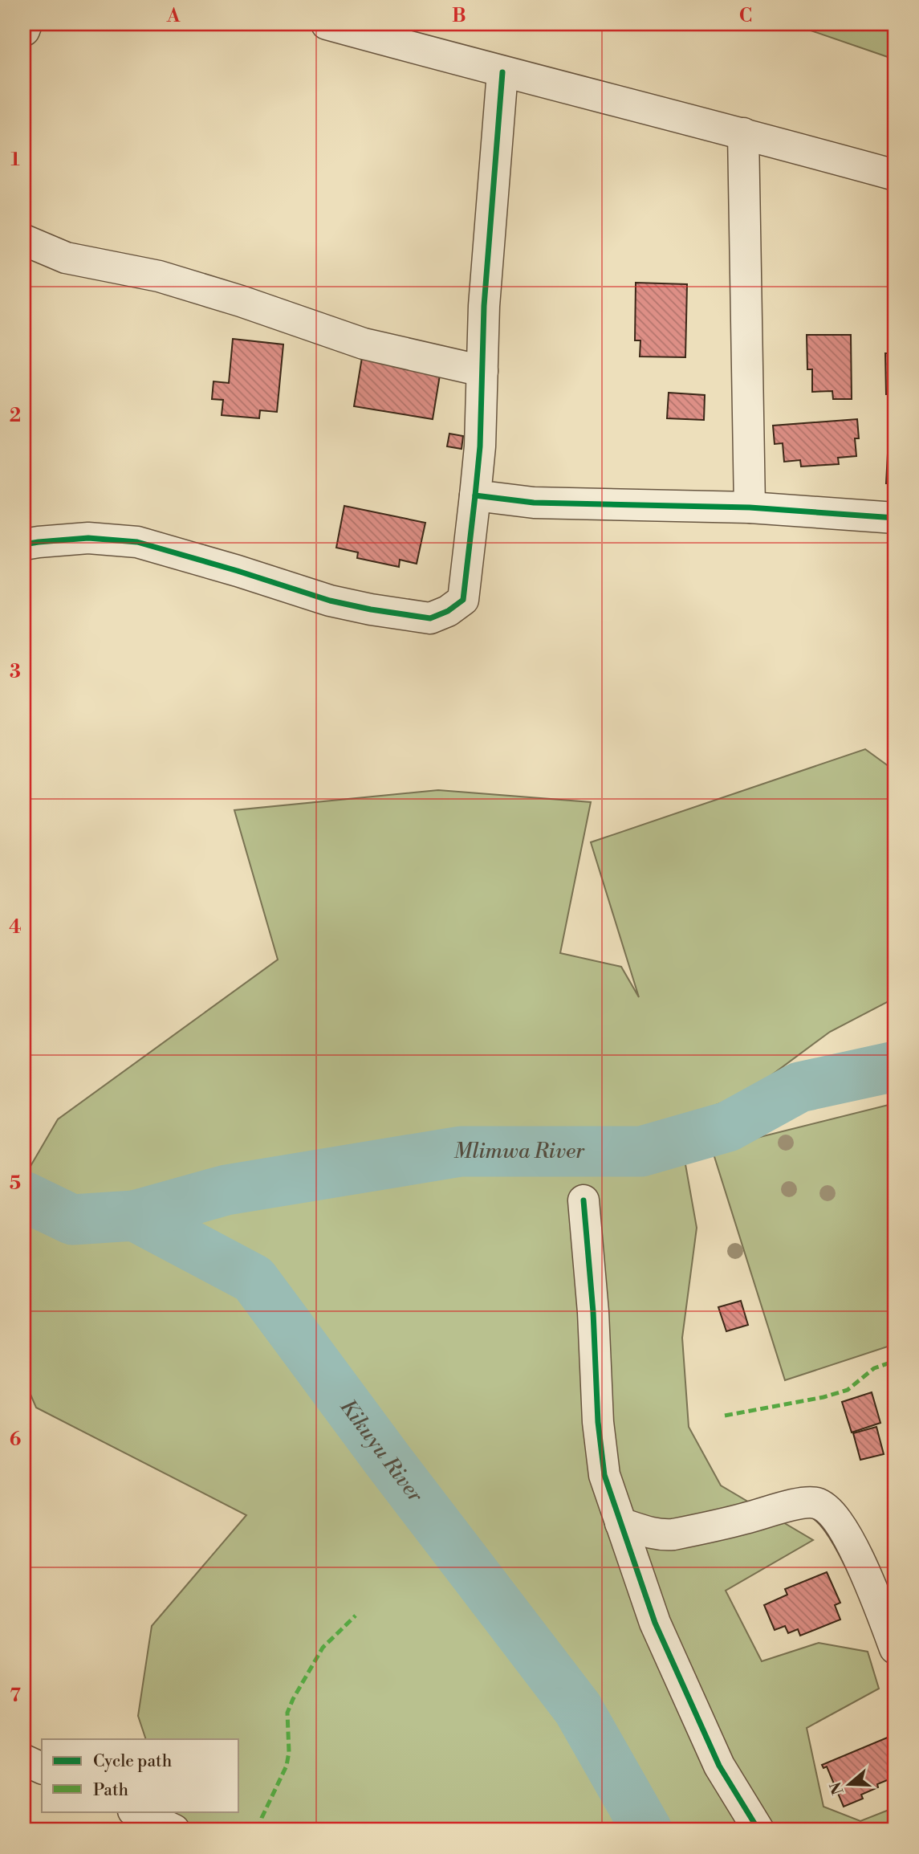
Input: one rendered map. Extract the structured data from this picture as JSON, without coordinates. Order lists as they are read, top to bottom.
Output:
{
  "water": ["Mlimwa River", "Kikuyu River"],
  "legend": ["Cycle path", "Path"],
  "north": "left",
  "grid": {
    "columns": ["A", "B", "C"],
    "rows": [
      "1",
      "2",
      "3",
      "4",
      "5",
      "6",
      "7"
    ]
  }
}
